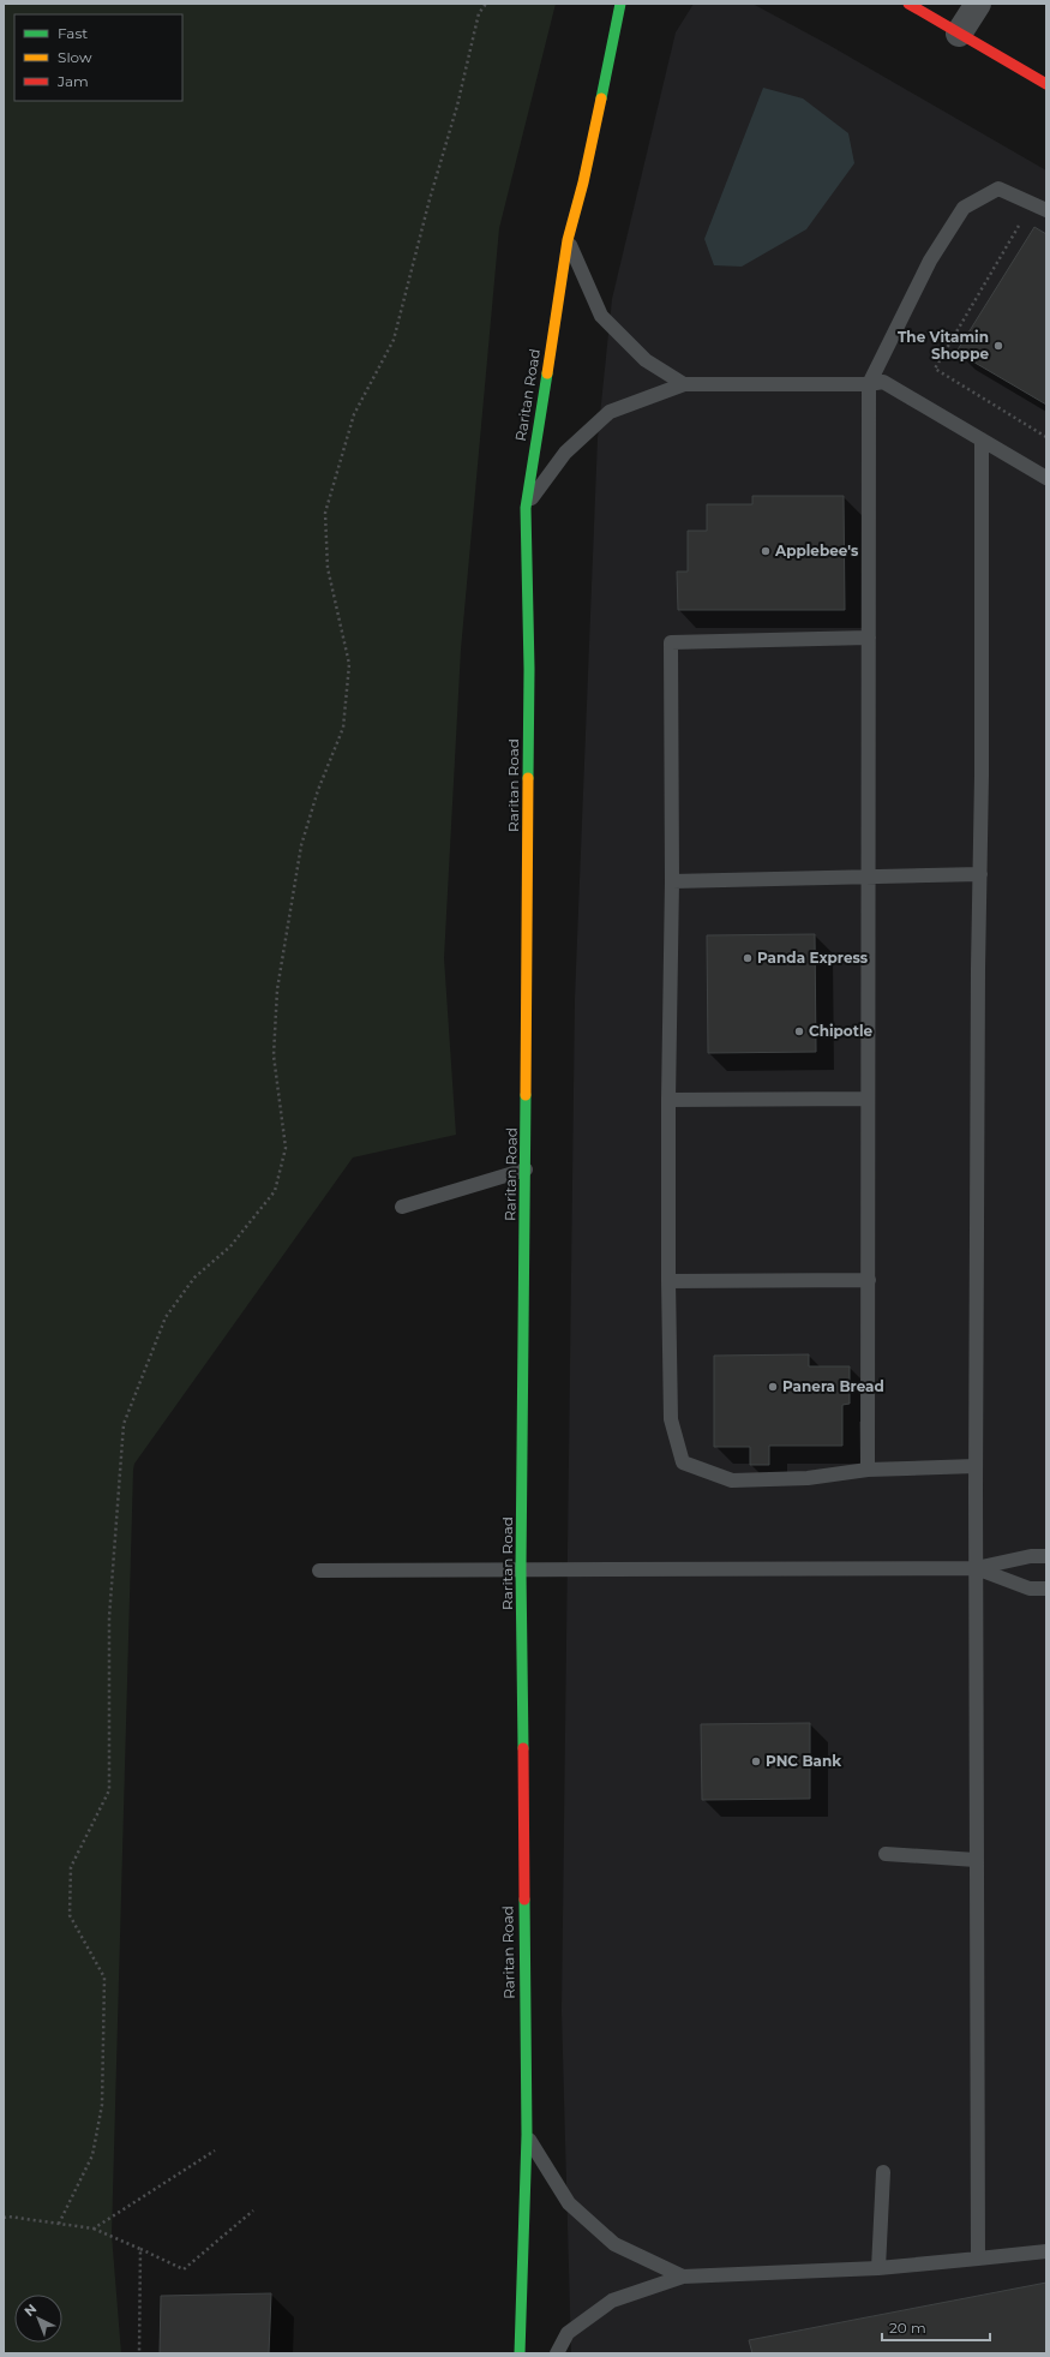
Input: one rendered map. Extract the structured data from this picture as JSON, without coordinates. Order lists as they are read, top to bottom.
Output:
{
  "streets": {
    "main road": ["Raritan Road"]
  },
  "places": [
    "The Vitamin Shoppe",
    "Applebee's",
    "Panda Express",
    "Chipotle",
    "Panera Bread",
    "PNC Bank"
  ],
  "legend": ["Fast", "Slow", "Jam"],
  "scale_bar": "20 m",
  "north": "top left"
}
